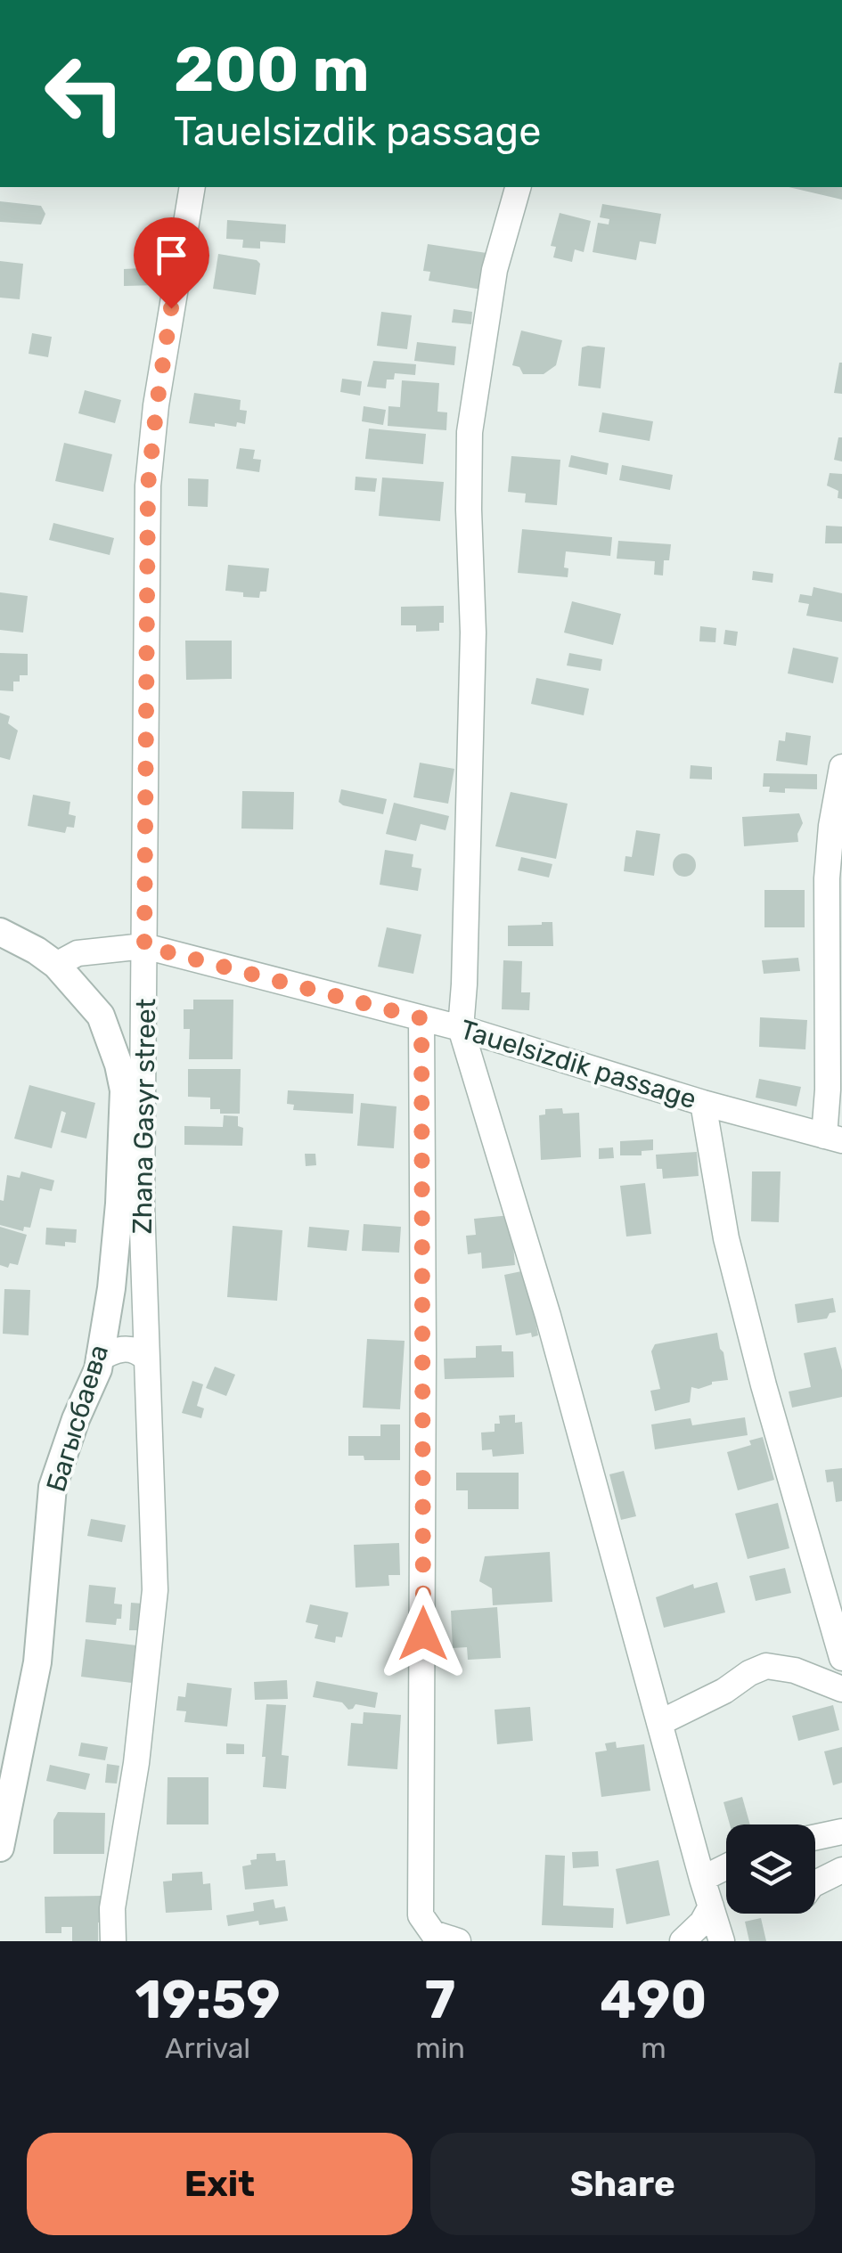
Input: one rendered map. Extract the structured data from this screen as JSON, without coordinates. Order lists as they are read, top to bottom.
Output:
{
  "streets": {
    "street": ["Tauelsizdik passage", "Zhana Gasyr street", "Багысбаева"]
  },
  "crossings": [
    ["Tauelsizdik passage", "Zhana Gasyr street"],
    ["Tauelsizdik passage", "Багысбаева"],
    ["Zhana Gasyr street", "Багысбаева"]
  ],
  "page": {
    "turn": ["200 m", "Tauelsizdik passage"],
    "eta": [
      "19:59",
      "Arrival",
      "7",
      "min",
      "490",
      "m"
    ],
    "buttons": ["Exit", "Share"]
  }
}
